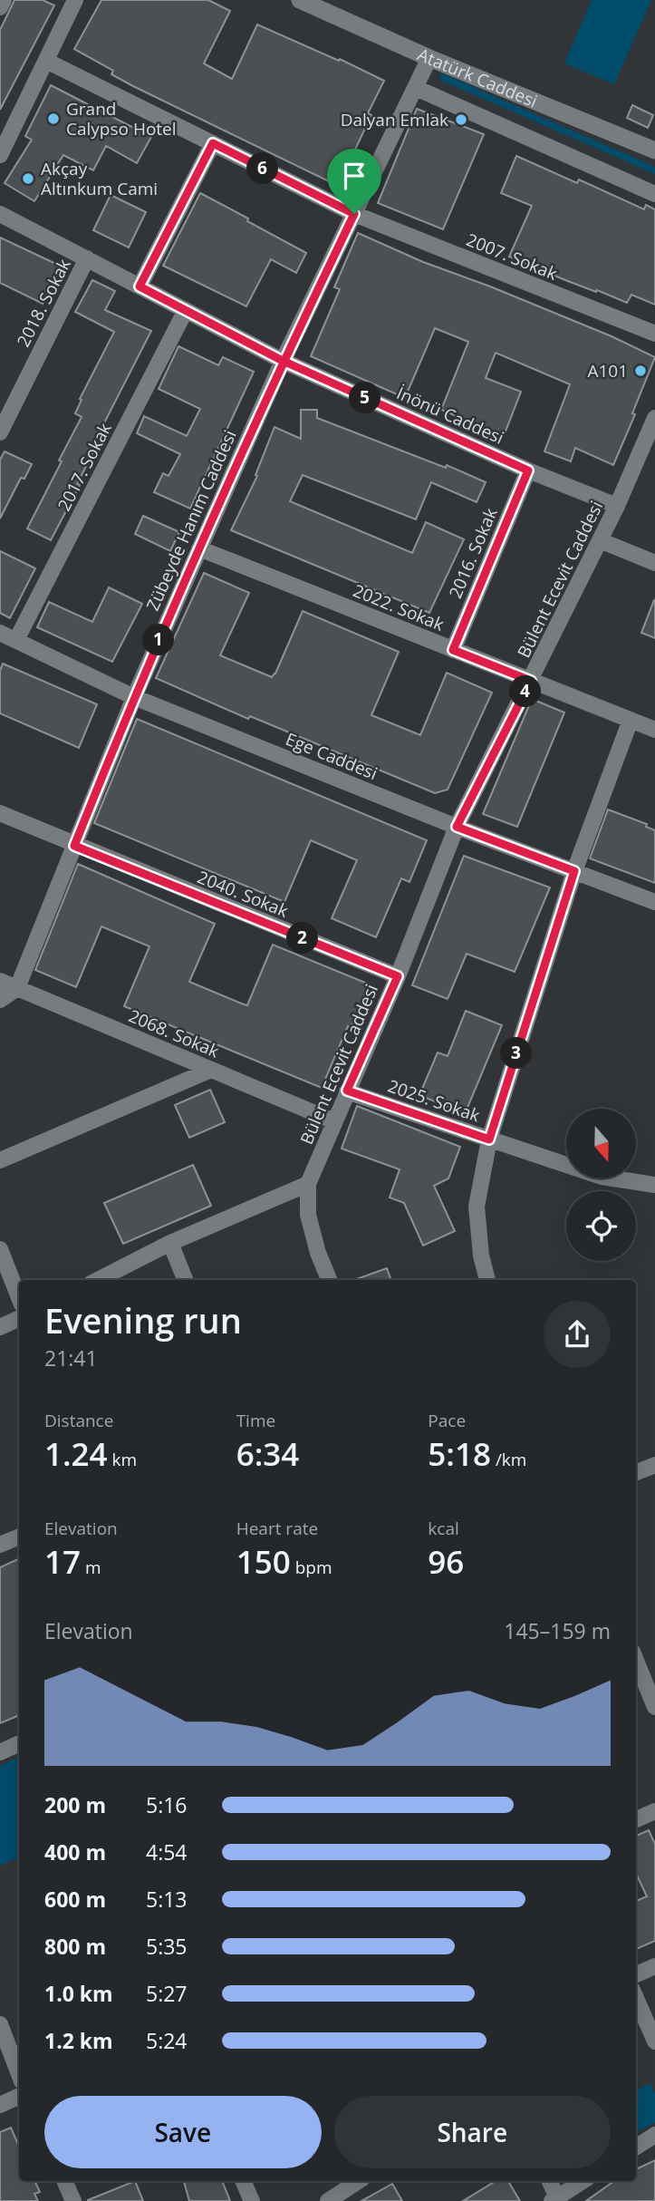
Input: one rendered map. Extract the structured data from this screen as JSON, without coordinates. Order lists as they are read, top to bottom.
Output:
{
  "streets": {
    "main road": ["Atatürk Caddesi"],
    "street": [
      "2007. Sokak",
      "2018. Sokak",
      "İnönü Caddesi",
      "2017. Sokak",
      "Zübeyde Hanım Caddesi",
      "2016. Sokak",
      "Bülent Ecevit Caddesi",
      "2022. Sokak",
      "Ege Caddesi",
      "2040. Sokak",
      "2068. Sokak",
      "2025. Sokak"
    ]
  },
  "crossings": [
    ["Atatürk Caddesi", "Zübeyde Hanım Caddesi"],
    ["2007. Sokak", "Zübeyde Hanım Caddesi"],
    ["2018. Sokak", "İnönü Caddesi"],
    ["İnönü Caddesi", "2017. Sokak"],
    ["İnönü Caddesi", "Zübeyde Hanım Caddesi"],
    ["İnönü Caddesi", "2016. Sokak"],
    ["İnönü Caddesi", "Bülent Ecevit Caddesi"],
    ["2017. Sokak", "Ege Caddesi"],
    ["Zübeyde Hanım Caddesi", "2022. Sokak"],
    ["Zübeyde Hanım Caddesi", "Ege Caddesi"],
    ["Zübeyde Hanım Caddesi", "2040. Sokak"],
    ["Zübeyde Hanım Caddesi", "2068. Sokak"],
    ["2016. Sokak", "2022. Sokak"],
    ["Bülent Ecevit Caddesi", "2022. Sokak"],
    ["Bülent Ecevit Caddesi", "Ege Caddesi"],
    ["Bülent Ecevit Caddesi", "2040. Sokak"],
    ["Bülent Ecevit Caddesi", "2068. Sokak"],
    ["Bülent Ecevit Caddesi", "2025. Sokak"]
  ],
  "places": [
    "Grand Calypso Hotel",
    "Dalyan Emlak",
    "Akçay Altınkum Cami",
    "A101"
  ],
  "north": "bottom",
  "page": {
    "pins": [
      "6",
      "5",
      "1",
      "4",
      "2",
      "3"
    ],
    "heading": ["Evening run", "21:41"],
    "stats": [
      ["Distance", "1.24 km"],
      ["Time", "6:34"],
      ["Pace", "5:18 /km"],
      ["Elevation", "17 m"],
      ["Heart rate", "150 bpm"],
      ["kcal", "96"]
    ],
    "chart": ["Elevation", "145–159 m"],
    "list": [
      {
        "name": "200 m",
        "note": "5:16"
      },
      {
        "name": "400 m",
        "note": "4:54"
      },
      {
        "name": "600 m",
        "note": "5:13"
      },
      {
        "name": "800 m",
        "note": "5:35"
      },
      {
        "name": "1.0 km",
        "note": "5:27"
      },
      {
        "name": "1.2 km",
        "note": "5:24"
      }
    ],
    "buttons": ["Save", "Share"]
  }
}
